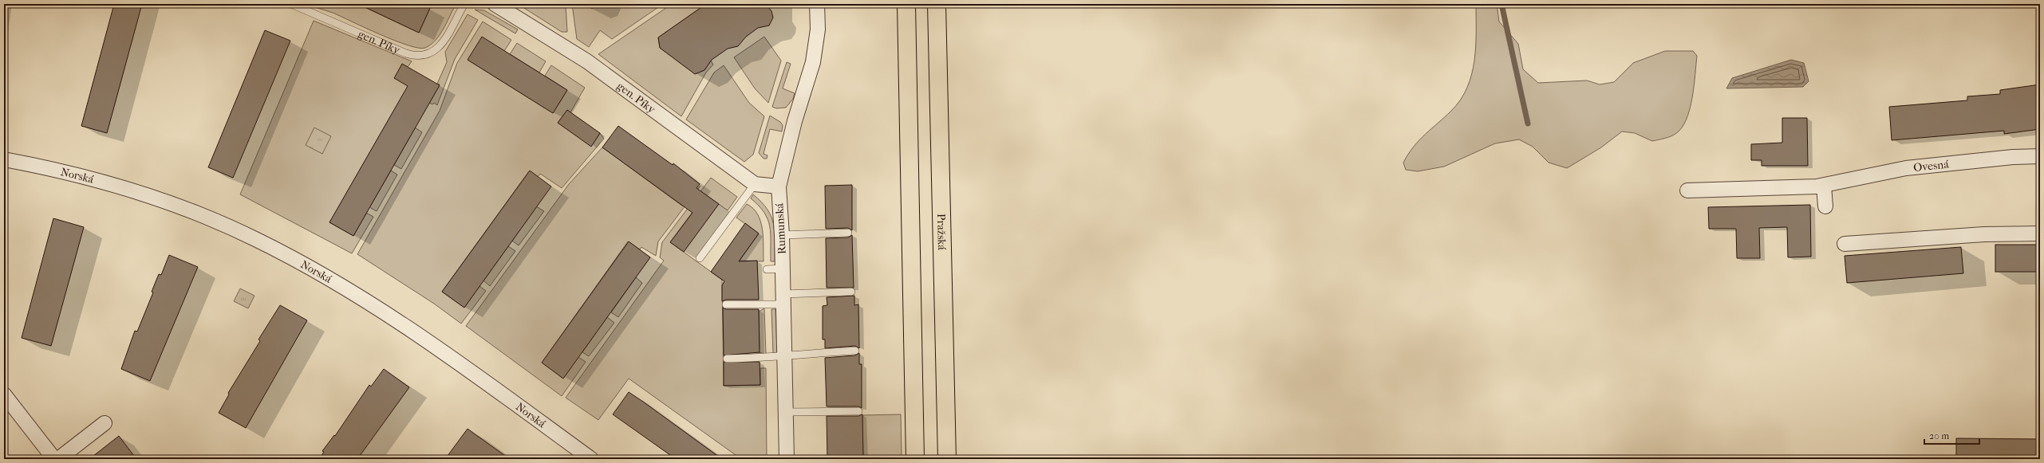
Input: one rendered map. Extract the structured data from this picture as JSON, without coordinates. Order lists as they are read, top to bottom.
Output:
{
  "streets": {
    "main road": ["Pražská"],
    "street": [
      "gen. Píky",
      "Ovesná",
      "Norská",
      "Rumunská"
    ]
  },
  "scale_bar": "20 m"
}
